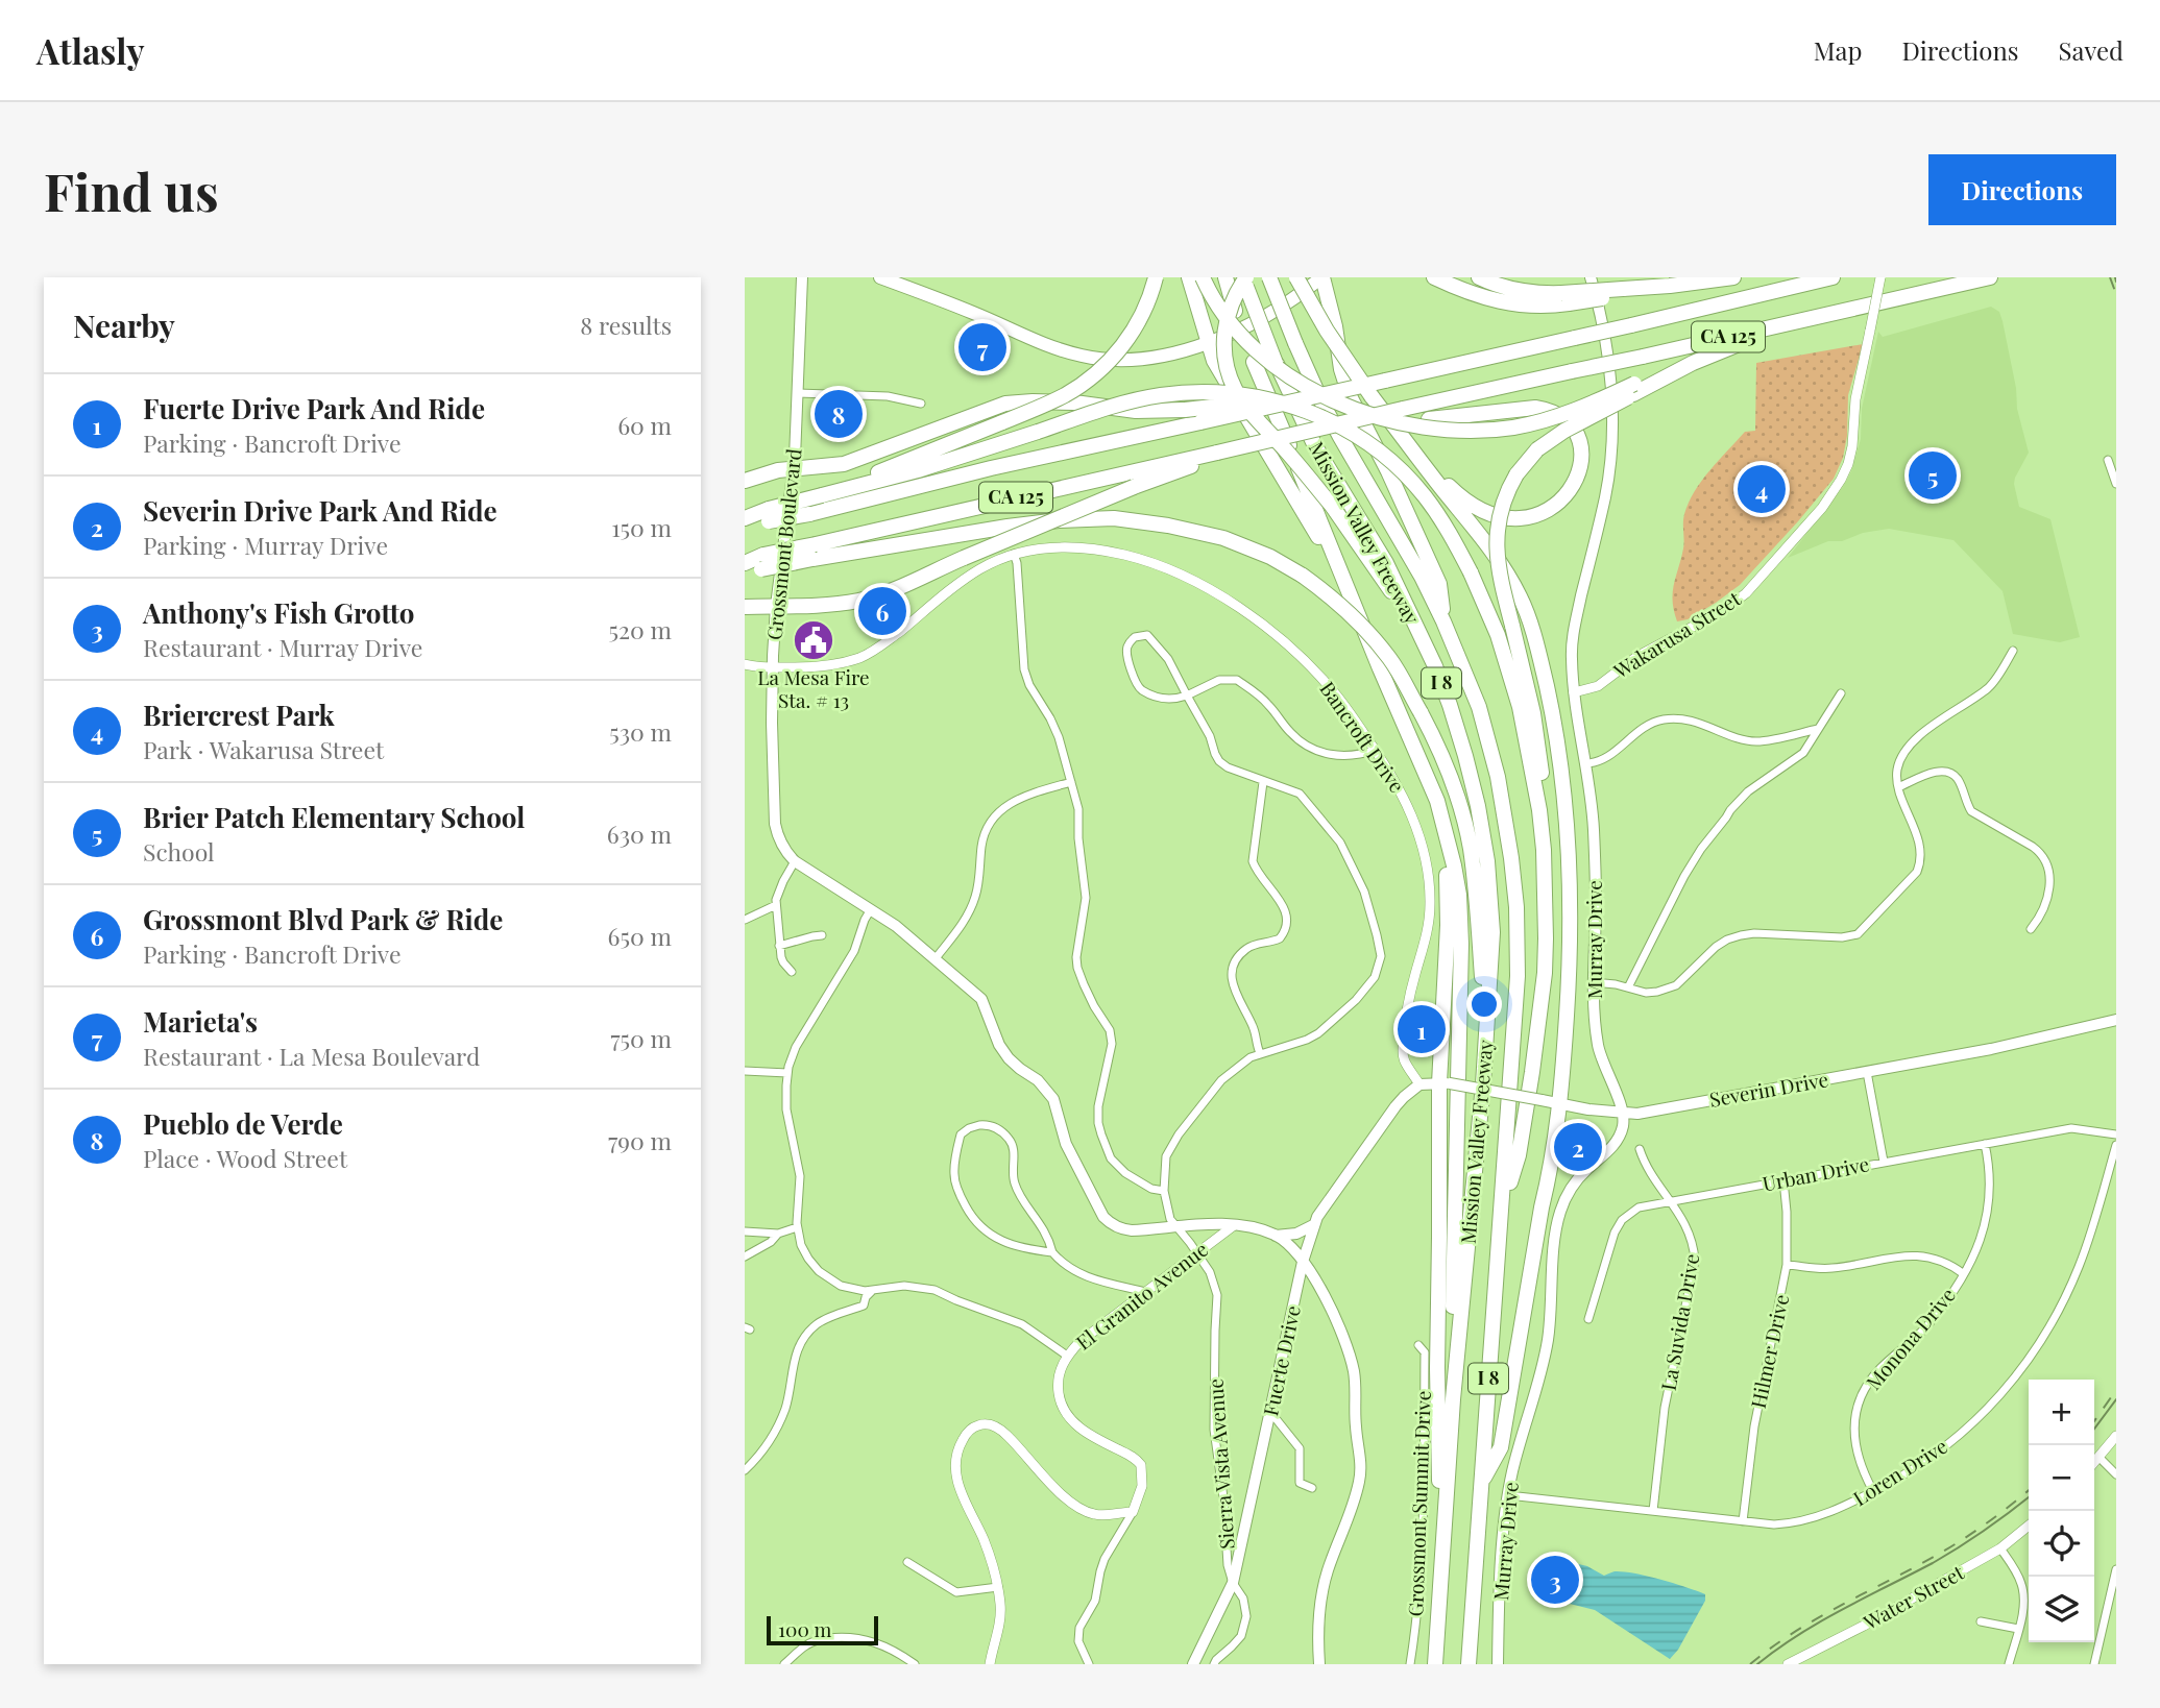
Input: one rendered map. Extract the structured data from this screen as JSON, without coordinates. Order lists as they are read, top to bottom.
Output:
{
  "streets": {
    "highway": ["CA 125", "Mission Valley Freeway", "I 8"],
    "main road": [
      "Grossmont Boulevard",
      "Murray Drive",
      "Severin Drive",
      "Fuerte Drive"
    ],
    "street": [
      "Wakarusa Street",
      "Bancroft Drive",
      "Urban Drive",
      "El Granito Avenue",
      "La Suvida Drive",
      "Monona Drive",
      "Hilmer Drive",
      "Sierra Vista Avenue",
      "Loren Drive",
      "Grossmont Summit Drive",
      "Water Street"
    ]
  },
  "crossings": [
    ["Grossmont Boulevard", "Bancroft Drive"],
    ["Grossmont Boulevard", "El Granito Avenue"],
    ["Grossmont Boulevard", "Fuerte Drive"],
    ["Grossmont Boulevard", "Sierra Vista Avenue"],
    ["Wakarusa Street", "Murray Drive"],
    ["Bancroft Drive", "Severin Drive"],
    ["Bancroft Drive", "Fuerte Drive"],
    ["Murray Drive", "Severin Drive"],
    ["Murray Drive", "Loren Drive"],
    ["Severin Drive", "Fuerte Drive"],
    ["Urban Drive", "La Suvida Drive"],
    ["Urban Drive", "Monona Drive"],
    ["Urban Drive", "Hilmer Drive"],
    ["El Granito Avenue", "Sierra Vista Avenue"],
    ["La Suvida Drive", "Loren Drive"],
    ["Monona Drive", "Loren Drive"],
    ["Hilmer Drive", "Loren Drive"],
    ["Fuerte Drive", "Sierra Vista Avenue"]
  ],
  "places": {
    "public building": ["La Mesa Fire Sta. # 13"]
  },
  "scale_bar": "100 m",
  "page": {
    "header": "Atlasly",
    "nav": ["Map", "Directions", "Saved"],
    "buttons": "Directions",
    "title": "Find us",
    "heading": ["Nearby", "8 results"],
    "pins": [
      "7",
      "8",
      "5",
      "4",
      "6",
      "1",
      "2",
      "3"
    ],
    "list": [
      {
        "mark": "1",
        "name": "Fuerte Drive Park And Ride",
        "note": "Parking · Bancroft Drive",
        "value": "60 m"
      },
      {
        "mark": "2",
        "name": "Severin Drive Park And Ride",
        "note": "Parking · Murray Drive",
        "value": "150 m"
      },
      {
        "mark": "3",
        "name": "Anthony's Fish Grotto",
        "note": "Restaurant · Murray Drive",
        "value": "520 m"
      },
      {
        "mark": "4",
        "name": "Briercrest Park",
        "note": "Park · Wakarusa Street",
        "value": "530 m"
      },
      {
        "mark": "5",
        "name": "Brier Patch Elementary School",
        "note": "School",
        "value": "630 m"
      },
      {
        "mark": "6",
        "name": "Grossmont Blvd Park & Ride",
        "note": "Parking · Bancroft Drive",
        "value": "650 m"
      },
      {
        "mark": "7",
        "name": "Marieta's",
        "note": "Restaurant · La Mesa Boulevard",
        "value": "750 m"
      },
      {
        "mark": "8",
        "name": "Pueblo de Verde",
        "note": "Place · Wood Street",
        "value": "790 m"
      }
    ],
    "map_buttons": ["+", "−"],
    "scale": "100 m"
  }
}
